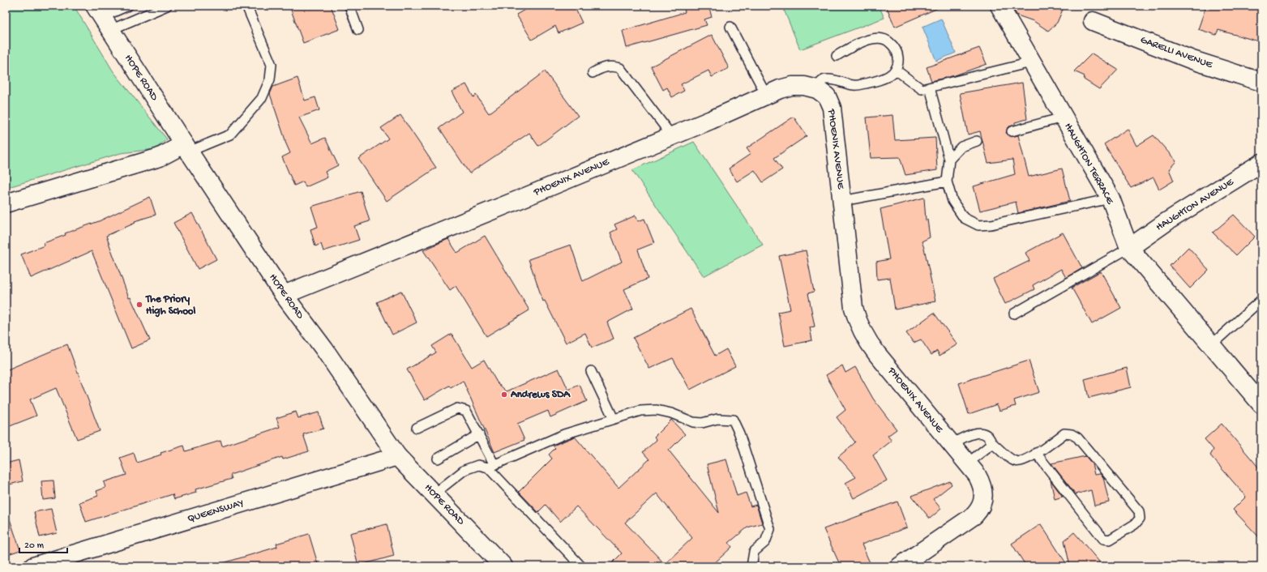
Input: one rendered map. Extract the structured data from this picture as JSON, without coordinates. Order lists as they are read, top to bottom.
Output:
{
  "streets": {
    "street": [
      "GARELLI AVENUE",
      "HOPE ROAD",
      "PHOENIX AVENUE",
      "HAUGHTON TERRACE",
      "HAUGHTON AVENUE",
      "QUEENSWAY"
    ]
  },
  "crossings": [
    ["HOPE ROAD", "PHOENIX AVENUE"],
    ["HOPE ROAD", "QUEENSWAY"],
    ["HAUGHTON TERRACE", "HAUGHTON AVENUE"]
  ],
  "places": ["The Priory High School", "Andrews SDA"],
  "scale_bar": "20 m"
}
